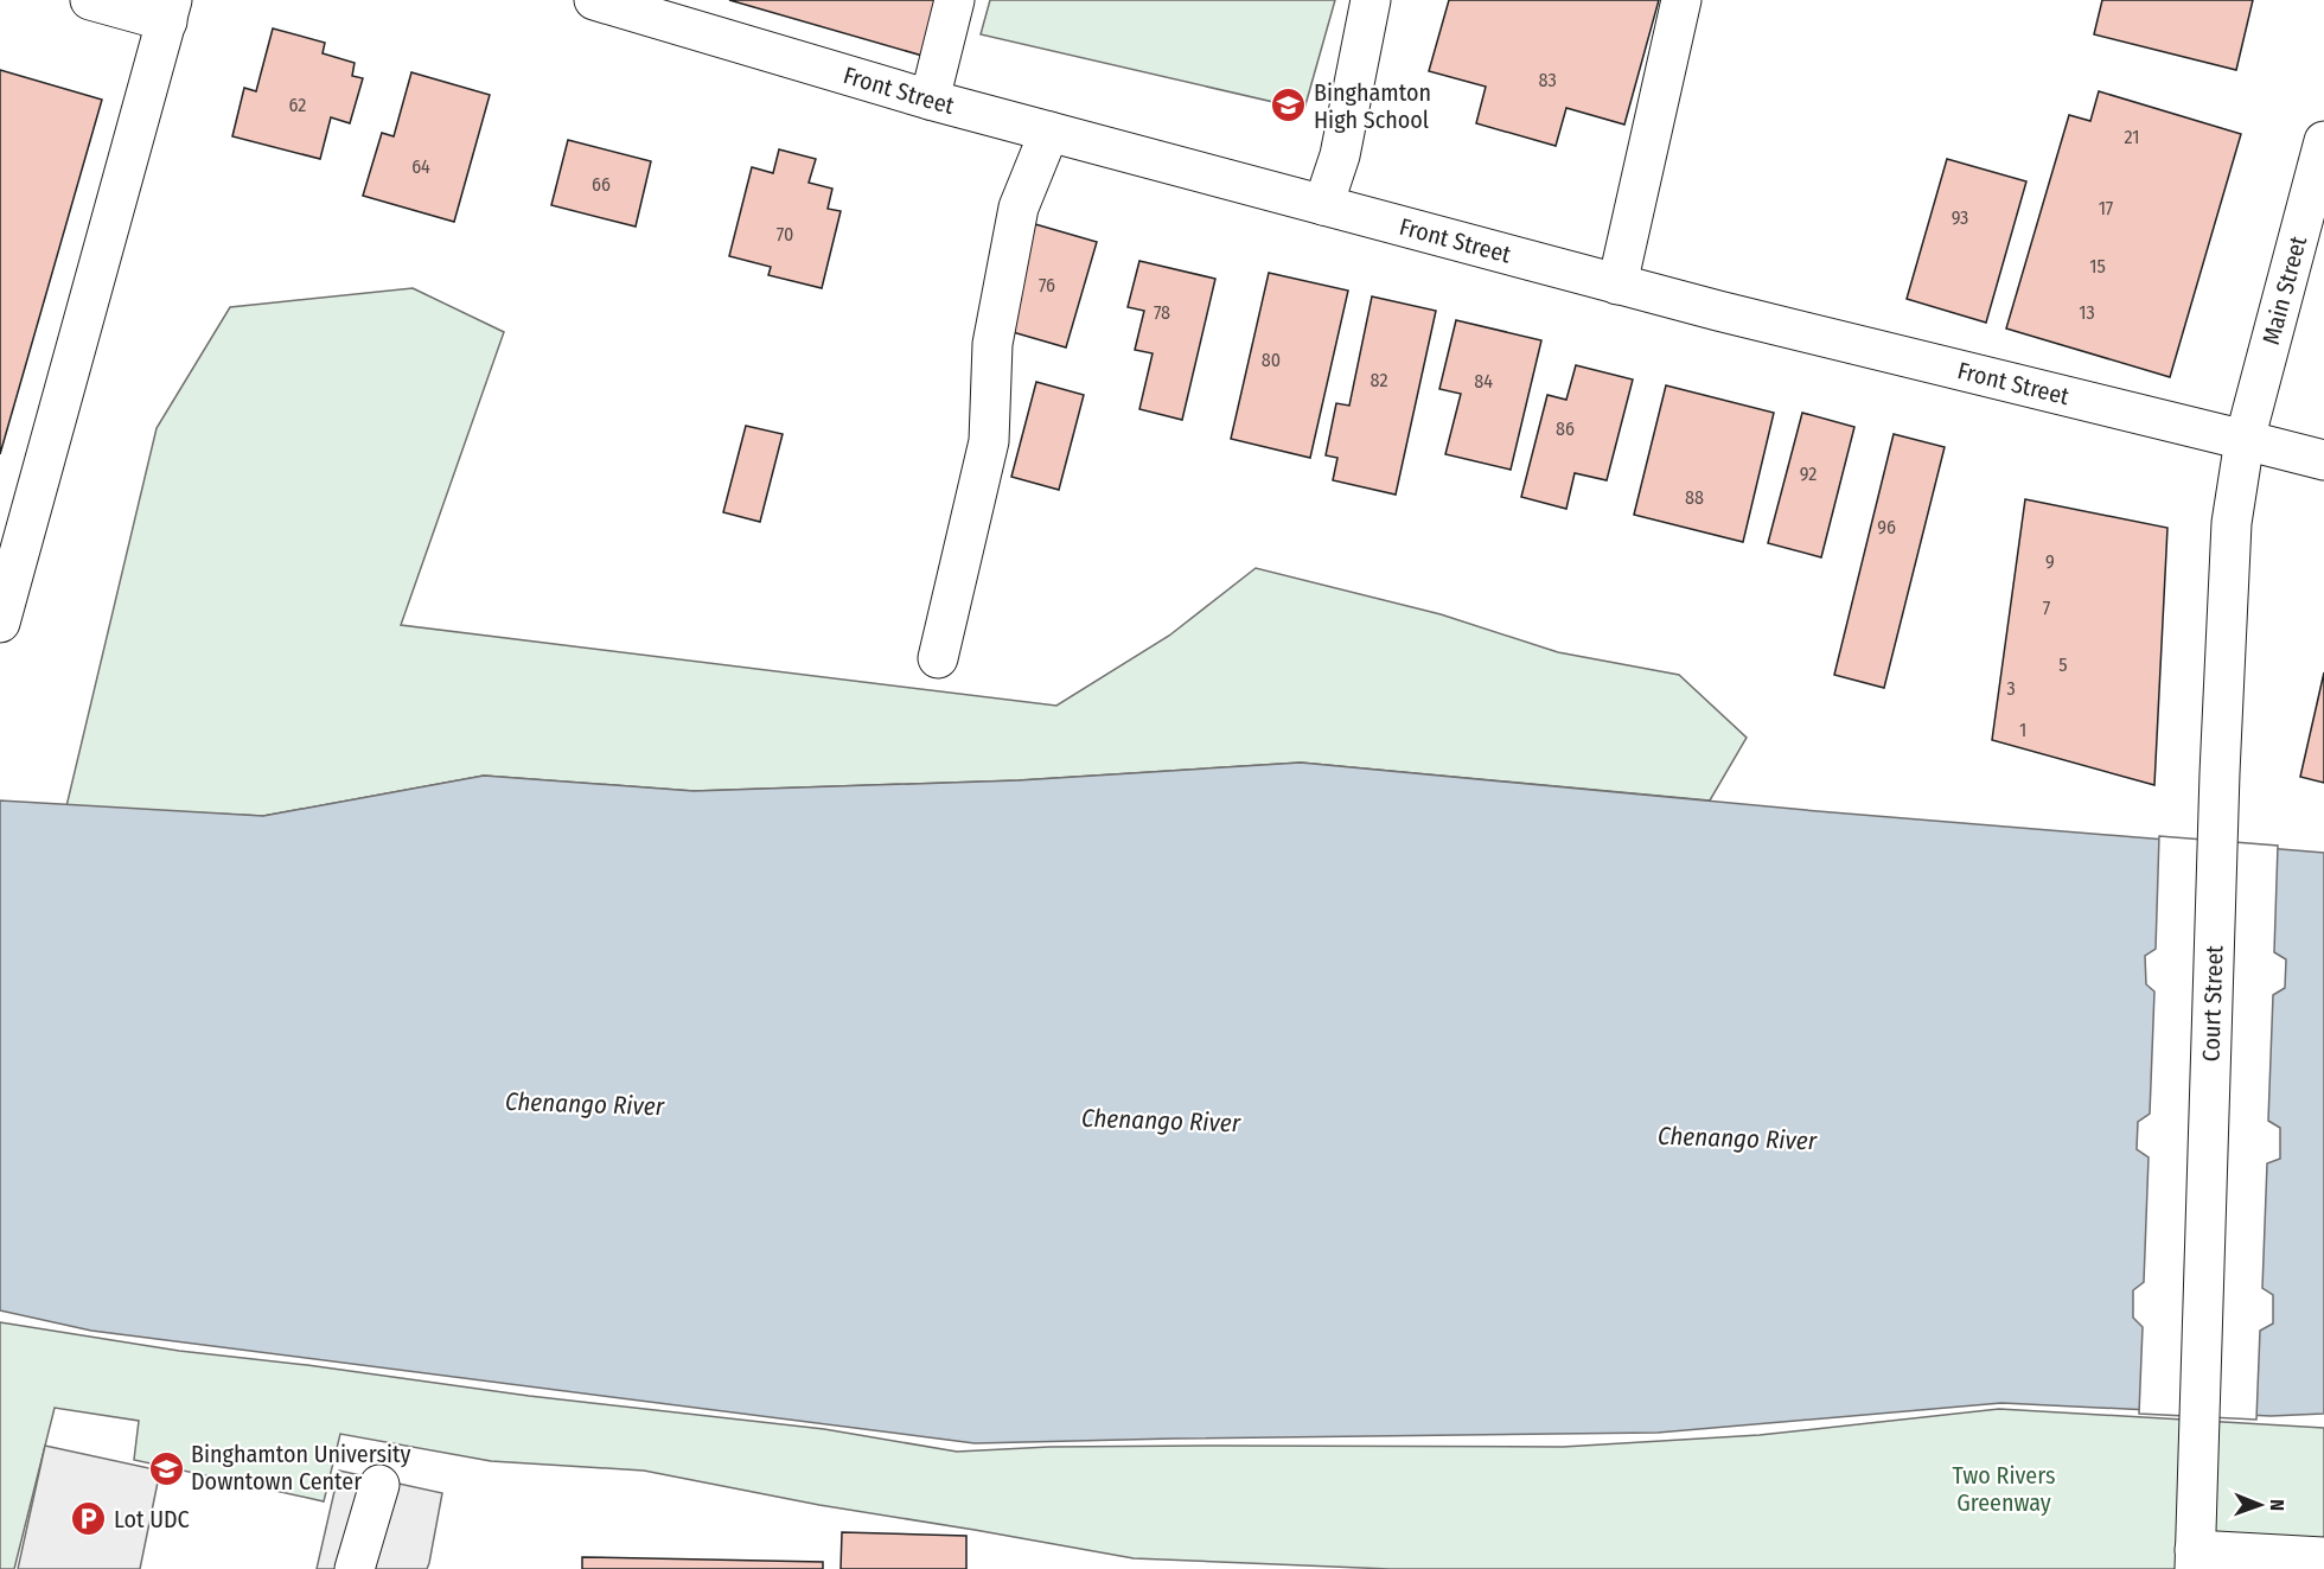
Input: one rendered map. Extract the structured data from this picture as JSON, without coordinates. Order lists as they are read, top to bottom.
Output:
{
  "streets": {
    "street": ["Front Street", "Main Street", "Court Street"]
  },
  "crossings": [
    ["Front Street", "Main Street"],
    ["Front Street", "Court Street"],
    ["Main Street", "Court Street"]
  ],
  "water": ["Chenango River"],
  "parks": ["Two Rivers Greenway"],
  "places": {
    "school or university": ["Binghamton High School", "Binghamton University Downtown Center"],
    "parking": ["Lot UDC"]
  },
  "house_numbers": [
    "83",
    "62",
    "21",
    "64",
    "66",
    "17",
    "93",
    "70",
    "15",
    "76",
    "78",
    "13",
    "80",
    "82",
    "84",
    "86",
    "92",
    "88",
    "96",
    "9",
    "7",
    "5",
    "3",
    "1"
  ],
  "north": "right"
}
